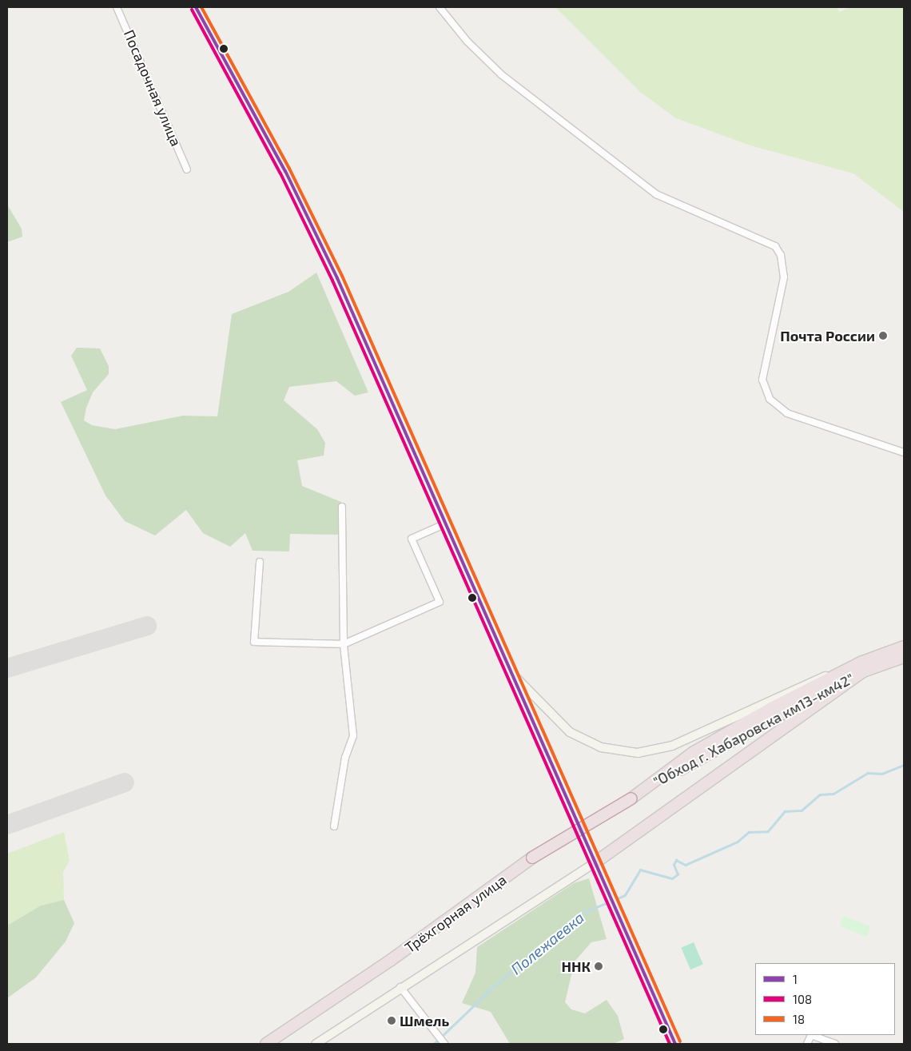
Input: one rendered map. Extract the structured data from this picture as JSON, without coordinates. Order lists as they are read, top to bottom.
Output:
{
  "streets": {
    "highway": ["\"Обход г. Хабаровска км13-км42\"", "Трёхгорная улица"],
    "street": ["Посадочная улица"]
  },
  "crossings": [
    ["\"Обход г. Хабаровска км13-км42\"", "Трёхгорная улица"]
  ],
  "water": ["Полежаевка"],
  "places": ["Почта России", "ННК", "Шмель"],
  "lines": ["transit line 1", "transit line 18", "transit line 108"],
  "legend": ["1", "108", "18"]
}
